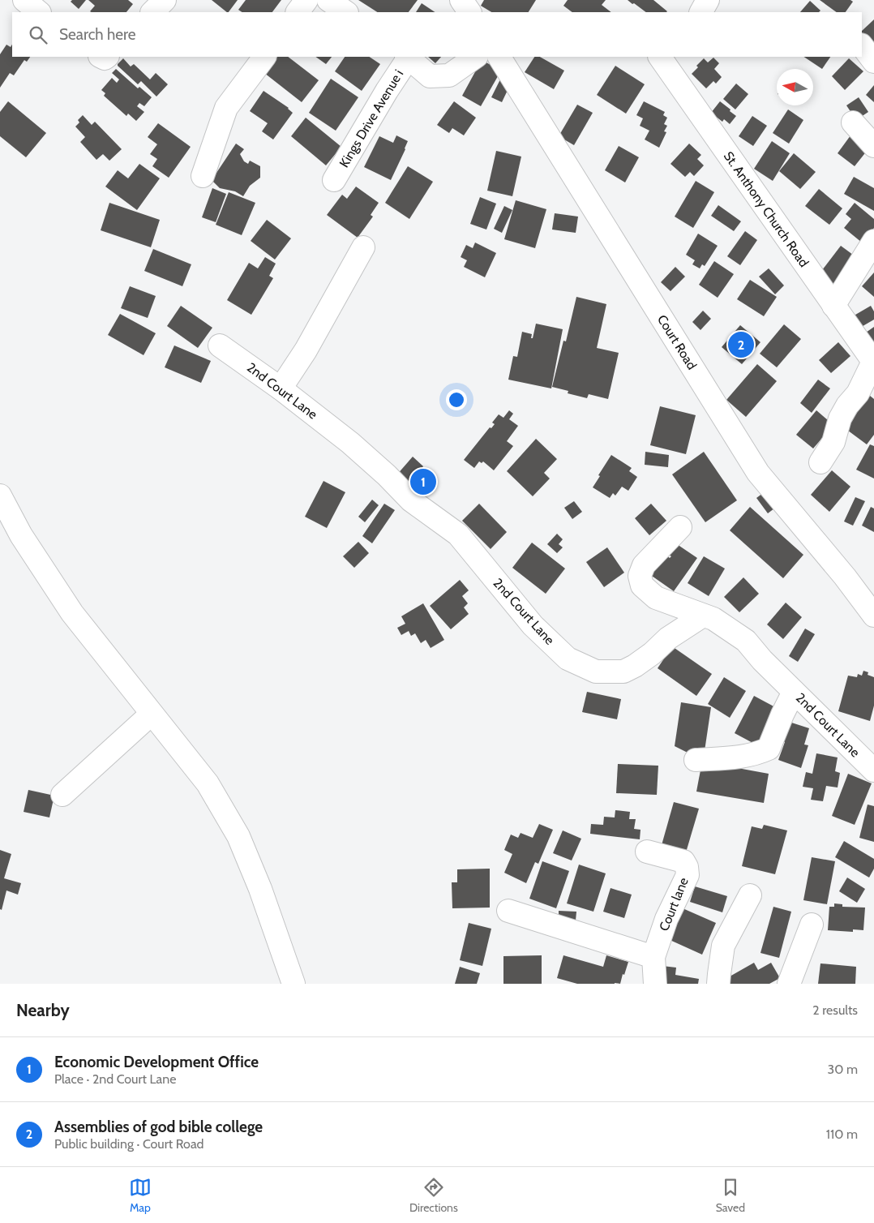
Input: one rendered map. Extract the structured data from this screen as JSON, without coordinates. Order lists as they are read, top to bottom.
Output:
{
  "streets": {
    "street": [
      "Kings Drive Avenue i",
      "St. Anthony Church Road",
      "Court Road",
      "2nd Court Lane",
      "Court lane"
    ]
  },
  "north": "left",
  "page": {
    "search": "Search here",
    "pins": ["2", "1"],
    "heading": ["Nearby", "2 results"],
    "list": [
      {
        "mark": "1",
        "name": "Economic Development Office",
        "note": "Place · 2nd Court Lane",
        "value": "30 m"
      },
      {
        "mark": "2",
        "name": "Assemblies of god bible college",
        "note": "Public building · Court Road",
        "value": "110 m"
      }
    ],
    "nav": ["Map", "Directions", "Saved"]
  }
}
